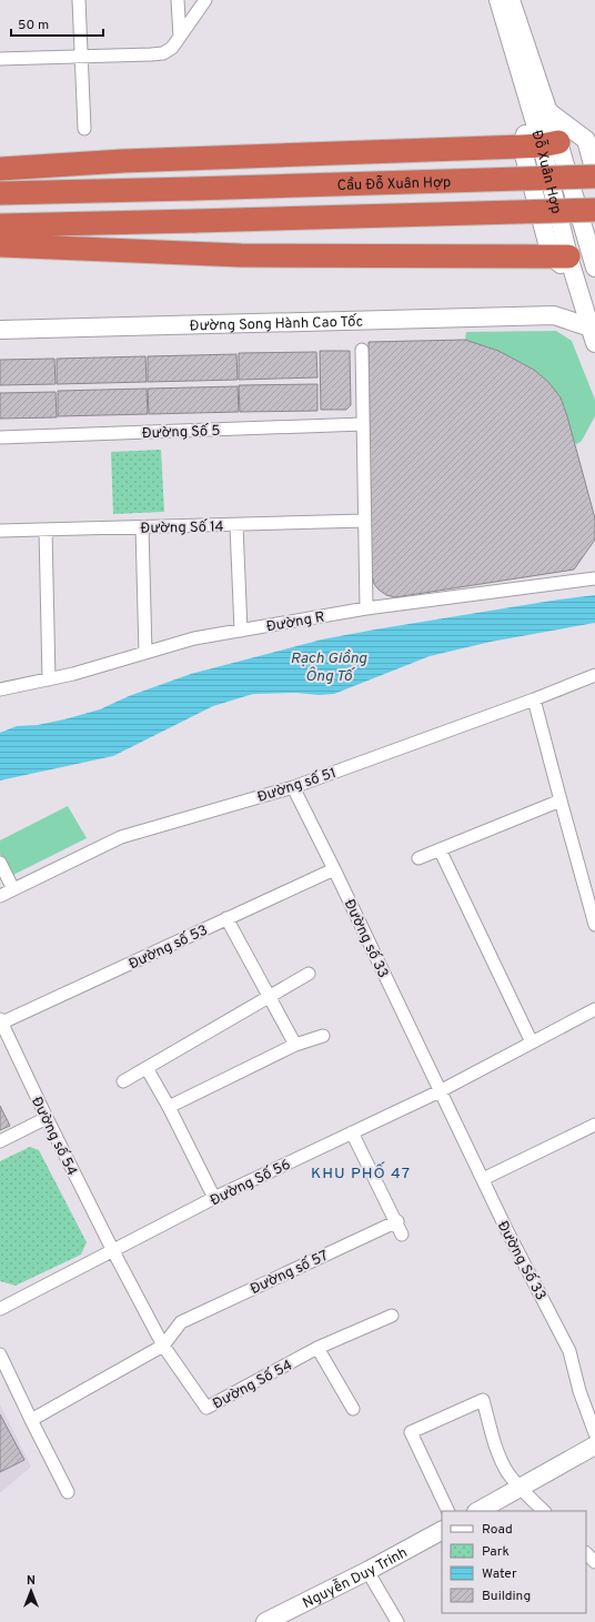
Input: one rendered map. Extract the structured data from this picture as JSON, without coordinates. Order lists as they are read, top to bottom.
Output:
{
  "streets": {
    "highway": ["Cầu Đỗ Xuân Hợp"],
    "main road": ["Đỗ Xuân Hợp", "Đường Song Hành Cao Tốc", "Nguyễn Duy Trinh"],
    "street": [
      "Đường Số 5",
      "Đường Số 14",
      "Đường R",
      "Đường số 51",
      "Đường số 33",
      "Đường số 53",
      "Đường số 54",
      "Đường Số 56",
      "Đường Số 33",
      "Đường số 57",
      "Đường Số 54"
    ]
  },
  "crossings": [
    ["Đường số 51", "Đường số 33"],
    ["Đường số 33", "Đường số 53"],
    ["Đường số 33", "Đường Số 56"],
    ["Đường số 33", "Đường Số 33"],
    ["Đường số 53", "Đường số 54"],
    ["Đường số 54", "Đường Số 56"],
    ["Đường số 54", "Đường Số 54"],
    ["Đường Số 56", "Đường Số 33"],
    ["Đường Số 56", "Đường Số 54"],
    ["Đường số 57", "Đường Số 54"]
  ],
  "districts": ["KHU PHỐ 47"],
  "water": ["Rạch Giồng Ông Tố"],
  "legend": [
    "Road",
    "Park",
    "Water",
    "Building"
  ],
  "scale_bar": "50 m",
  "north": "top"
}
